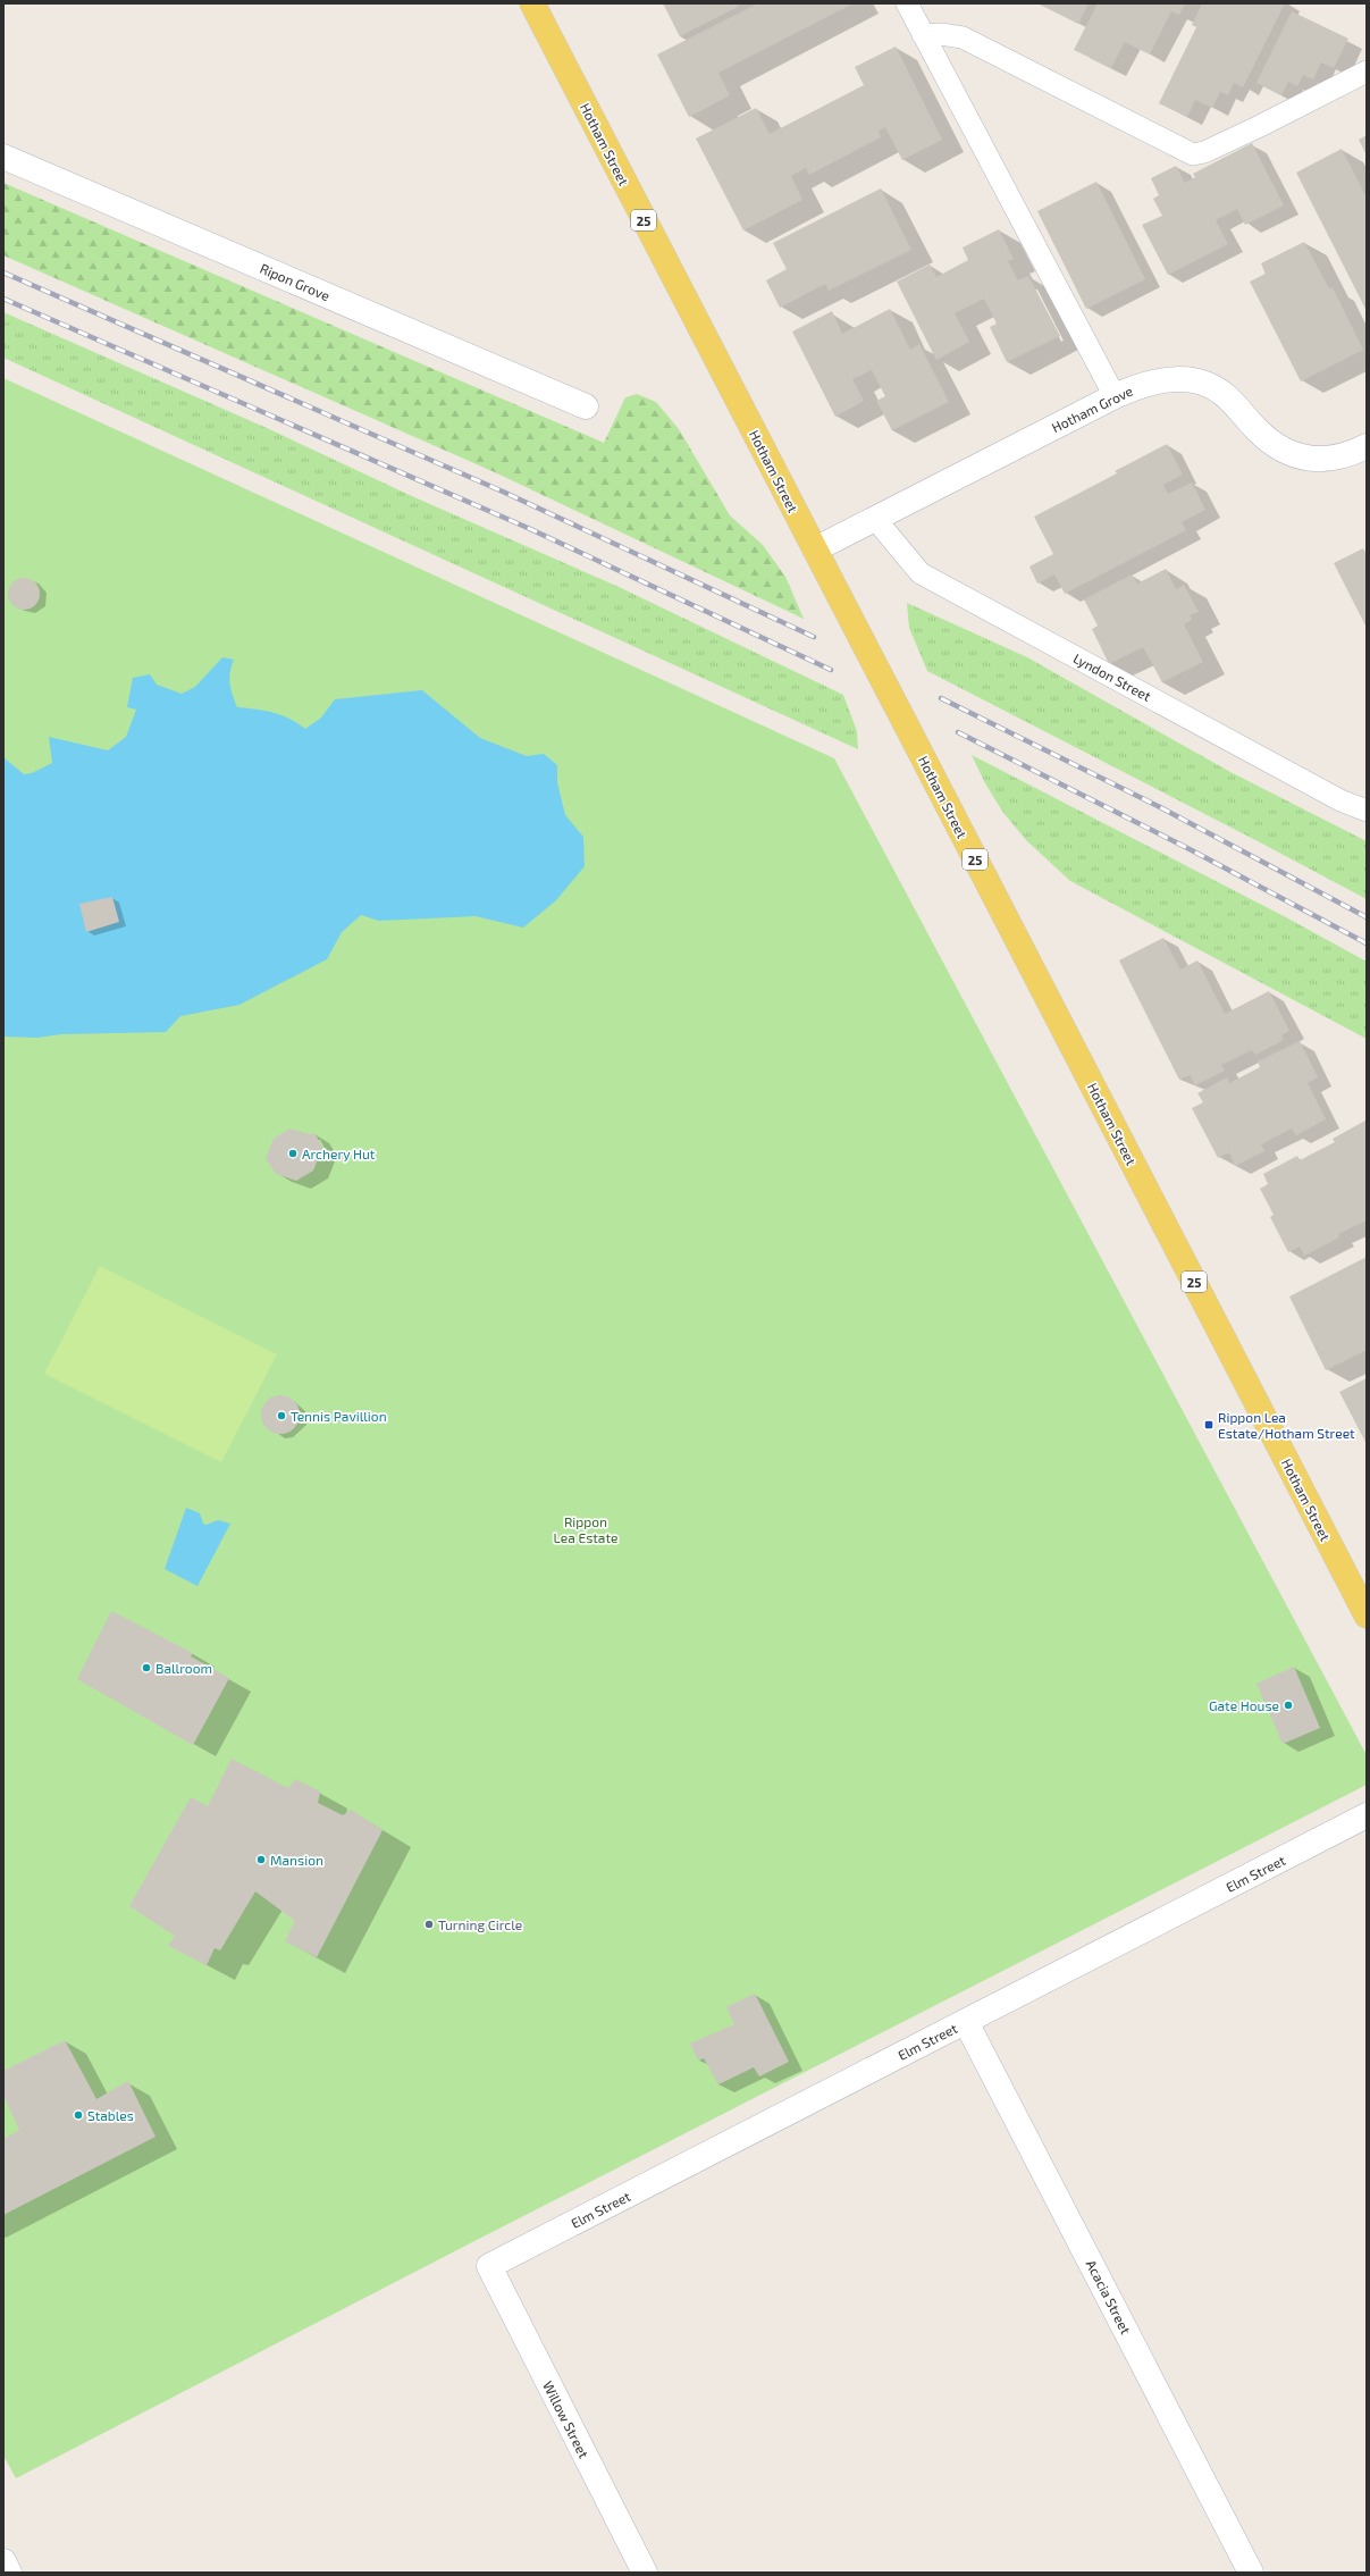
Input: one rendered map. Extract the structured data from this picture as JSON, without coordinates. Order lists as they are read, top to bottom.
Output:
{
  "streets": {
    "main road": ["Hotham Street", "25"],
    "street": [
      "Ripon Grove",
      "Hotham Grove",
      "Elm Street",
      "Acacia Street",
      "Willow Street"
    ],
    "lane": ["Lyndon Street"]
  },
  "crossings": [
    ["Hotham Street", "Hotham Grove"],
    ["Hotham Grove", "Lyndon Street"],
    ["Elm Street", "Acacia Street"],
    ["Elm Street", "Willow Street"]
  ],
  "parks": ["Rippon Lea Estate"],
  "places": {
    "other": [
      "Archery Hut",
      "Tennis Pavillion",
      "Ballroom",
      "Gate House",
      "Mansion",
      "Turning Circle",
      "Stables"
    ],
    "transit": ["Rippon Lea Estate/Hotham Street"]
  }
}
